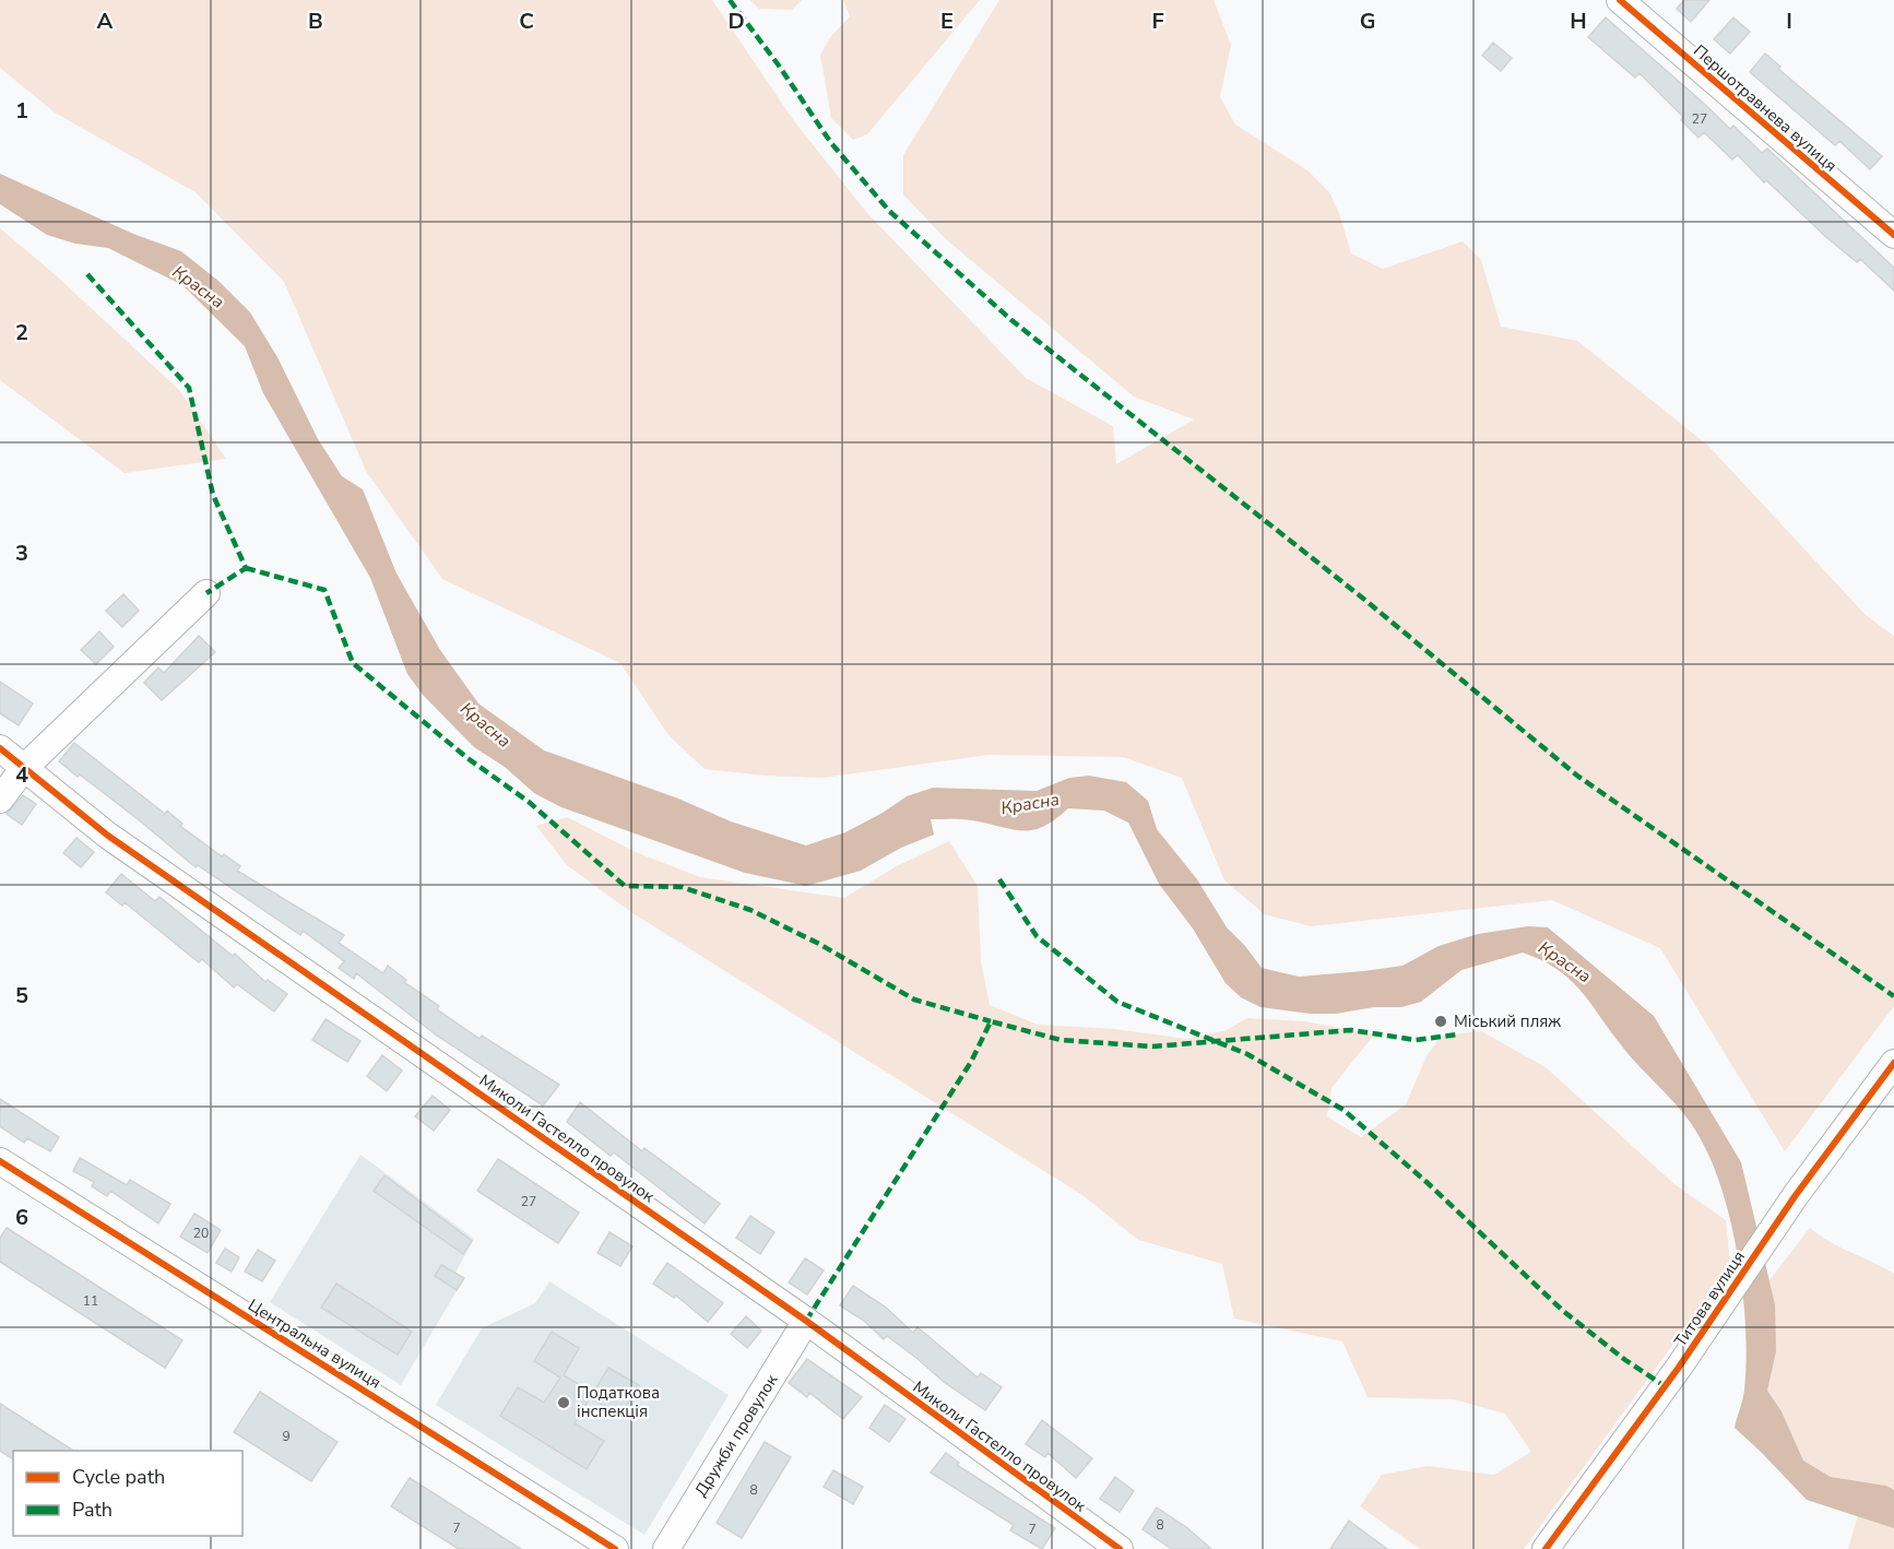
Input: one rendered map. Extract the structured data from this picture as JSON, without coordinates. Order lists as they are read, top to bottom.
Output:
{
  "streets": {
    "street": [
      "Першотравнева вулиця",
      "Миколи Гастелло провулок",
      "Титова вулиця",
      "Центральна вулиця",
      "Дружби провулок"
    ]
  },
  "crossings": [
    ["Миколи Гастелло провулок", "Дружби провулок"]
  ],
  "water": ["Красна"],
  "places": ["Міський пляж", "Податкова інспекція"],
  "house_numbers": [
    "27",
    "27",
    "20",
    "11",
    "9",
    "8",
    "8",
    "7",
    "7"
  ],
  "legend": ["Cycle path", "Path"],
  "grid": {
    "columns": [
      "A",
      "B",
      "C",
      "D",
      "E",
      "F",
      "G",
      "H",
      "I"
    ],
    "rows": [
      "1",
      "2",
      "3",
      "4",
      "5",
      "6"
    ]
  }
}
